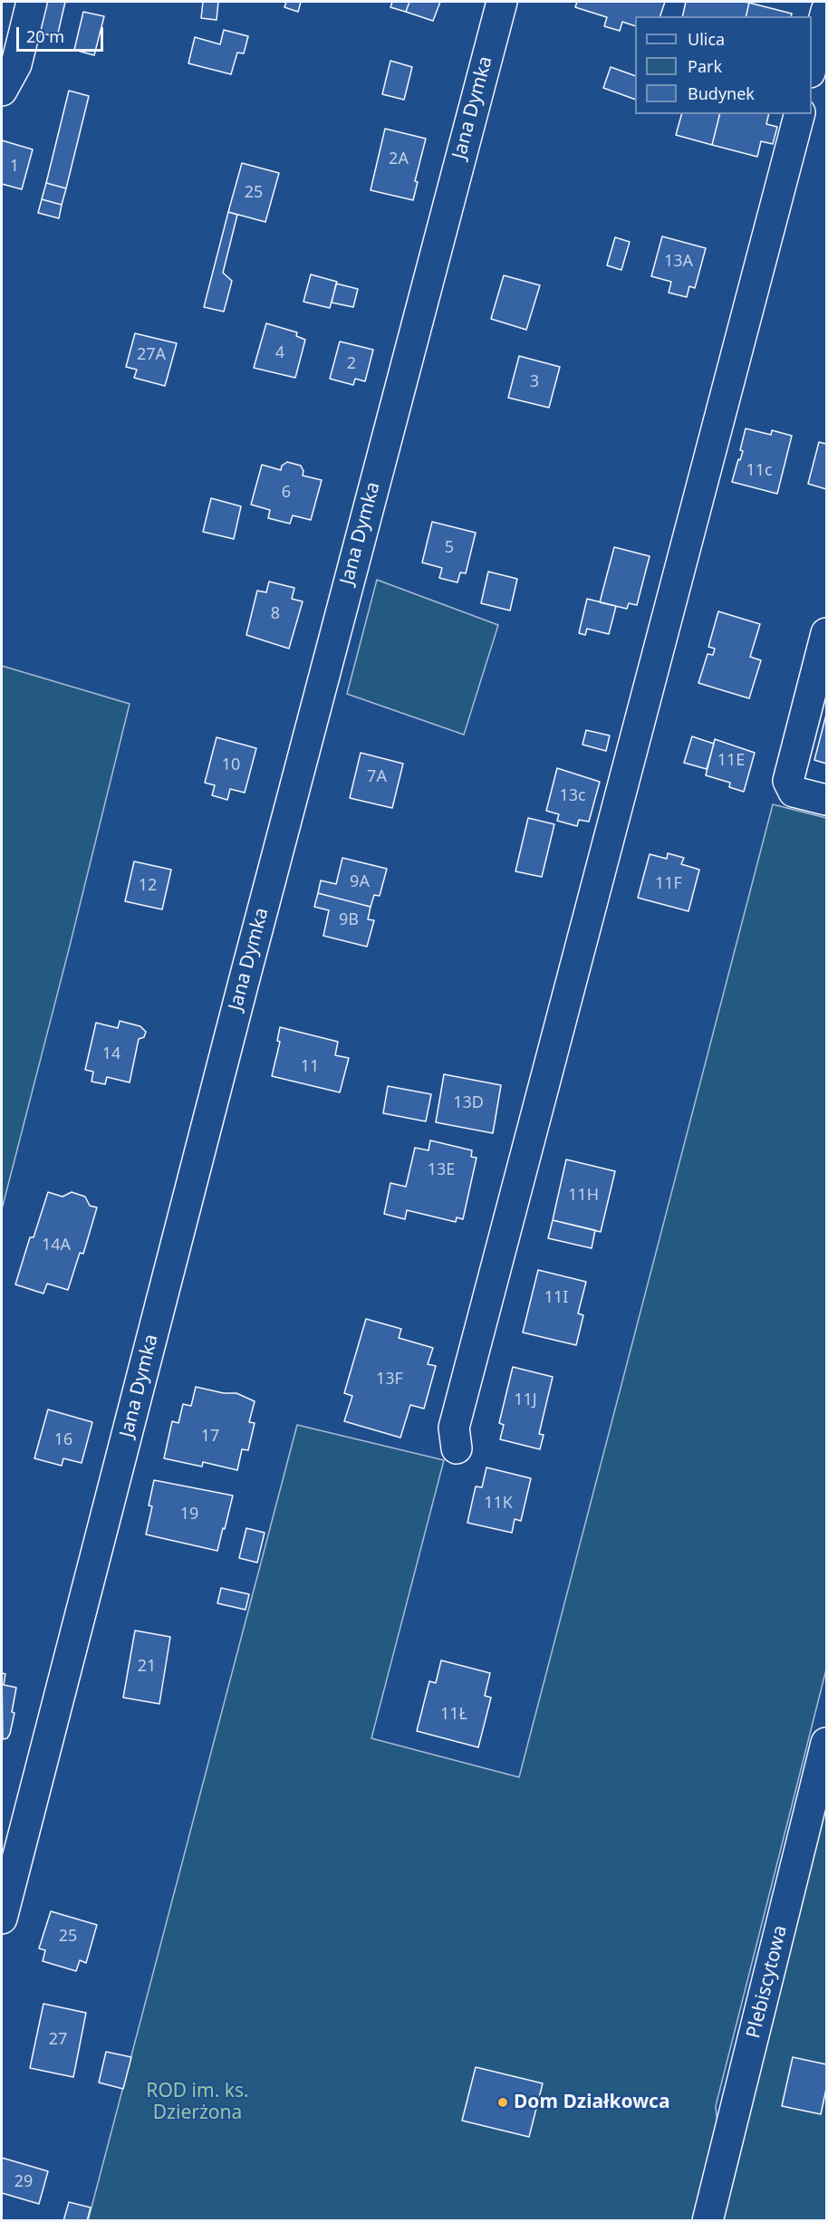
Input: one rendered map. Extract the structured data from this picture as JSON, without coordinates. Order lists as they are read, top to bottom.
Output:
{
  "streets": {
    "street": ["Jana Dymka", "Plebiscytowa"]
  },
  "parks": ["ROD im. ks. Dzierżona"],
  "places": ["Dom Działkowca"],
  "house_numbers": [
    "2A",
    "1",
    "25",
    "13A",
    "4",
    "27A",
    "2",
    "3",
    "11c",
    "6",
    "5",
    "8",
    "11E",
    "10",
    "7A",
    "13c",
    "9A",
    "11F",
    "12",
    "9B",
    "14",
    "11",
    "13D",
    "13E",
    "11H",
    "14A",
    "11I",
    "13F",
    "11J",
    "17",
    "16",
    "11K",
    "19",
    "21",
    "11Ł",
    "25",
    "27",
    "29"
  ],
  "legend": ["Ulica", "Park", "Budynek"],
  "scale_bar": "20 m"
}
